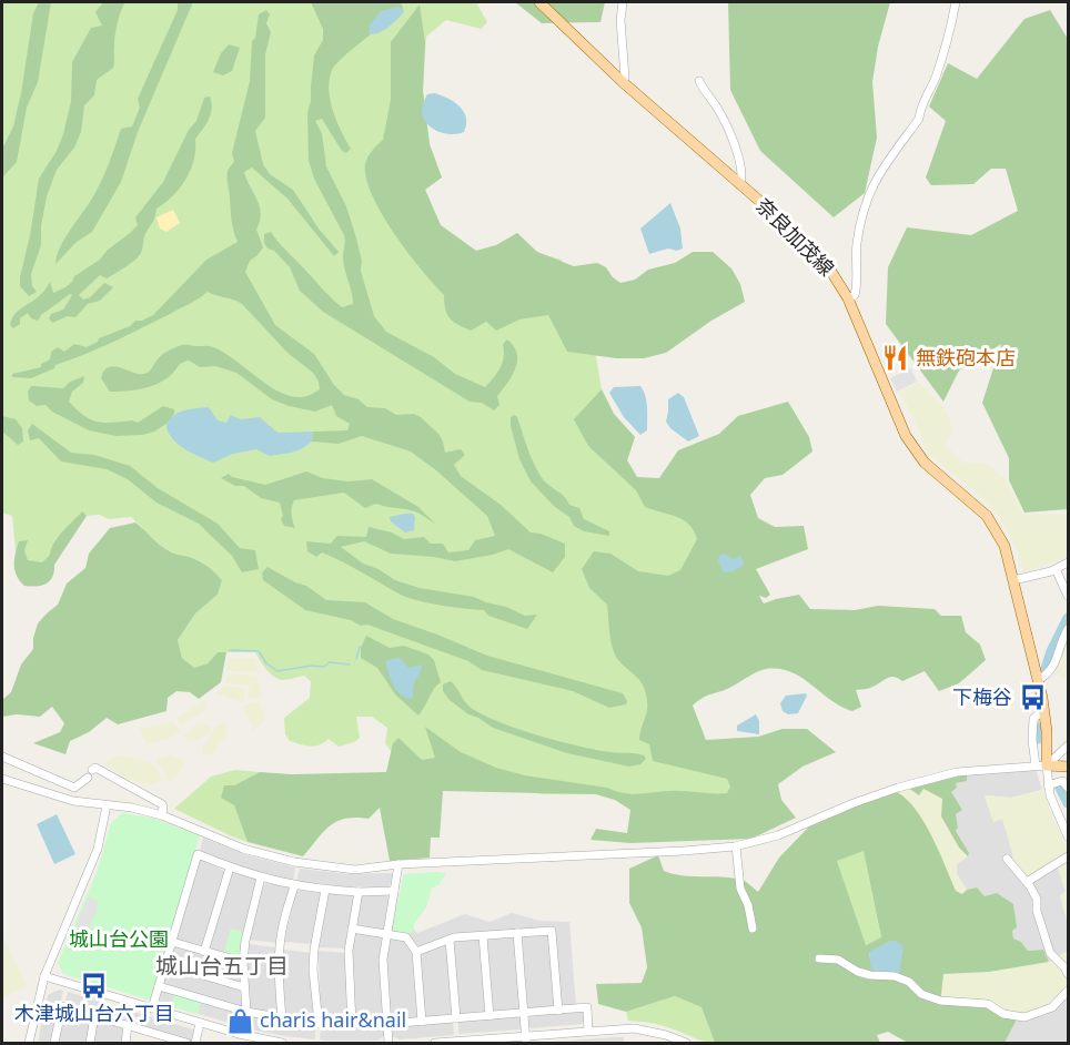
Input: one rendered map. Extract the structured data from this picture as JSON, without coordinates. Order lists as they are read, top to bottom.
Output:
{
  "streets": {
    "main road": ["奈良加茂線"]
  },
  "districts": ["城山台五丁目"],
  "parks": ["城山台公園"],
  "places": {
    "restaurant": ["無鉄砲本店"],
    "bus stop": ["下梅谷", "木津城山台六丁目"],
    "shop": ["charis hair&nail"]
  }
}
